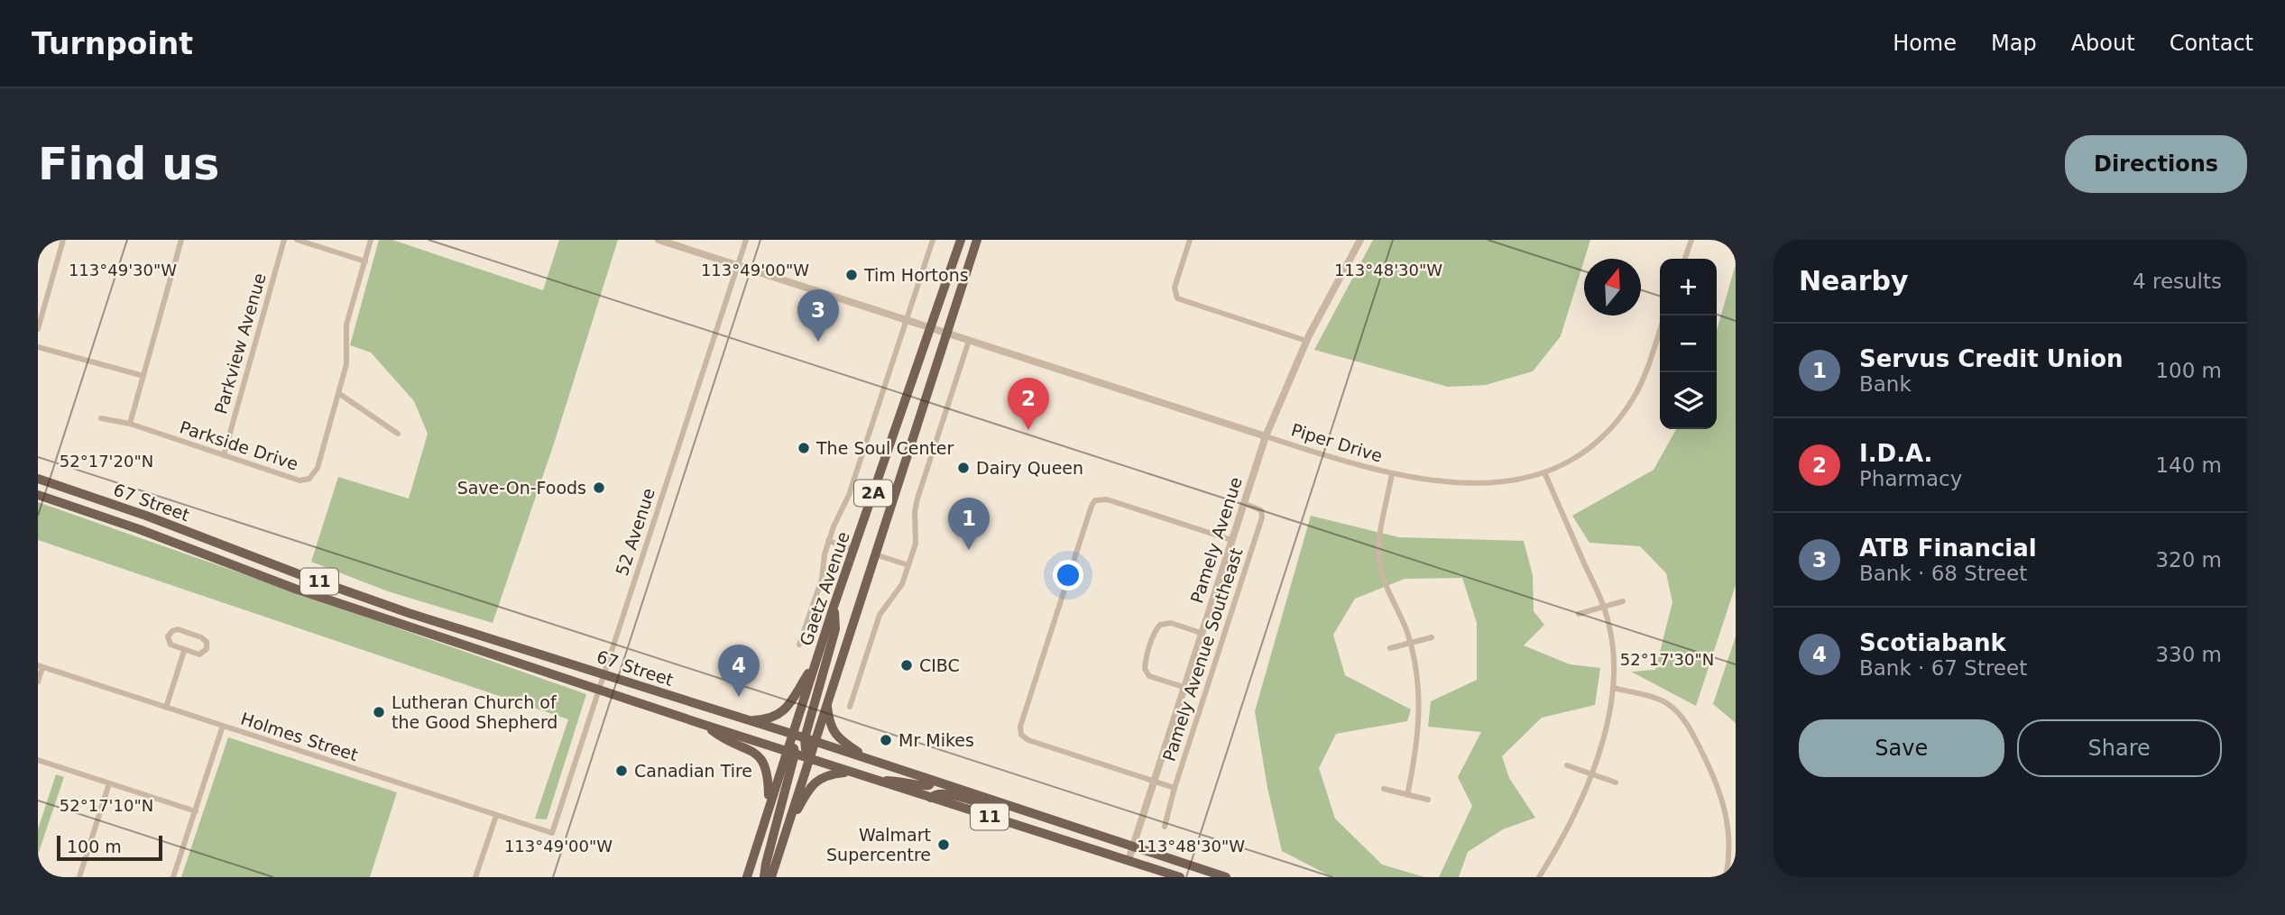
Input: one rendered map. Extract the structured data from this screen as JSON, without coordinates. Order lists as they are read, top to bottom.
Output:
{
  "streets": {
    "main road": [
      "2A",
      "67 Street",
      "11",
      "Gaetz Avenue"
    ],
    "street": [
      "Parkview Avenue",
      "Piper Drive",
      "Parkside Drive",
      "52 Avenue",
      "Pamely Avenue",
      "Pamely Avenue Southeast",
      "Holmes Street"
    ]
  },
  "crossings": [
    ["Parkview Avenue", "Parkside Drive"],
    ["Piper Drive", "2A"],
    ["Piper Drive", "52 Avenue"],
    ["Piper Drive", "Pamely Avenue"],
    ["Piper Drive", "Gaetz Avenue"],
    ["2A", "67 Street"],
    ["67 Street", "52 Avenue"],
    ["67 Street", "Pamely Avenue"],
    ["67 Street", "Gaetz Avenue"],
    ["52 Avenue", "Holmes Street"],
    ["Pamely Avenue", "Pamely Avenue Southeast"]
  ],
  "places": [
    "Tim Hortons",
    "The Soul Center",
    "Dairy Queen",
    "Save-On-Foods",
    "CIBC",
    "Lutheran Church of the Good Shepherd",
    "Mr Mikes",
    "Canadian Tire",
    "Walmart Supercentre"
  ],
  "scale_bar": "100 m",
  "north": "top",
  "page": {
    "header": "Turnpoint",
    "nav": [
      "Home",
      "Map",
      "About",
      "Contact"
    ],
    "buttons": [
      "Directions",
      ["Save", "Share"]
    ],
    "title": "Find us",
    "heading": ["Nearby", "4 results"],
    "map_buttons": ["+", "−"],
    "pins": [
      "3",
      "2",
      "1",
      "4"
    ],
    "list": [
      {
        "mark": "1",
        "name": "Servus Credit Union",
        "note": "Bank",
        "value": "100 m"
      },
      {
        "mark": "2",
        "name": "I.D.A.",
        "note": "Pharmacy",
        "value": "140 m"
      },
      {
        "mark": "3",
        "name": "ATB Financial",
        "note": "Bank · 68 Street",
        "value": "320 m"
      },
      {
        "mark": "4",
        "name": "Scotiabank",
        "note": "Bank · 67 Street",
        "value": "330 m"
      }
    ],
    "scale": "100 m"
  },
  "coordinates": [
    "113°49'30\"W",
    "113°49'00\"W",
    "113°48'30\"W",
    "52°17'20\"N",
    "52°17'30\"N",
    "52°17'10\"N"
  ]
}
